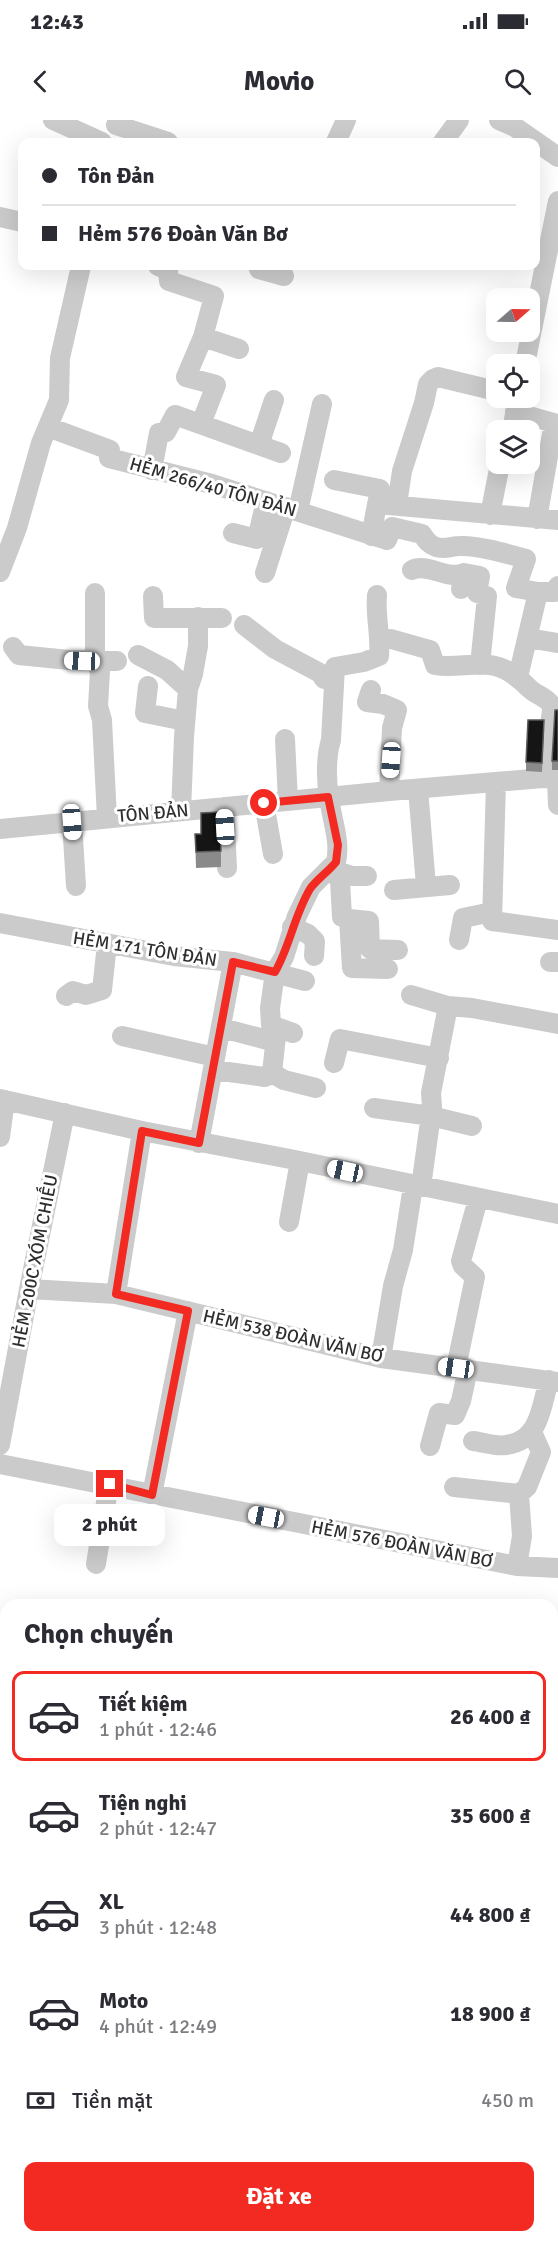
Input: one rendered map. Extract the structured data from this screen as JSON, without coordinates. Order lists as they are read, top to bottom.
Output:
{
  "streets": {
    "street": [
      "HẺM 266/40 TÔN ĐẢN",
      "TÔN ĐẢN",
      "HẺM 171 TÔN ĐẢN",
      "HẺM 200C XÓM CHIẾU",
      "HẺM 538 ĐOÀN VĂN BƠ",
      "HẺM 576 ĐOÀN VĂN BƠ"
    ]
  },
  "crossings": [
    ["HẺM 200C XÓM CHIẾU", "HẺM 538 ĐOÀN VĂN BƠ"]
  ],
  "north": "right",
  "page": {
    "status": "12:43",
    "header": "Movio",
    "banner": ["Tôn Đản", "Hẻm 576 Đoàn Văn Bơ"],
    "bubble": "2 phút",
    "heading": "Chọn chuyến",
    "list": [
      {
        "name": "Tiết kiệm",
        "note": "1 phút · 12:46",
        "value": "26 400 ₫"
      },
      {
        "name": "Tiện nghi",
        "note": "2 phút · 12:47",
        "value": "35 600 ₫"
      },
      {
        "name": "XL",
        "note": "3 phút · 12:48",
        "value": "44 800 ₫"
      },
      {
        "name": "Moto",
        "note": "4 phút · 12:49",
        "value": "18 900 ₫"
      }
    ],
    "pay": ["Tiền mặt", "450 m"],
    "buttons": "Đặt xe"
  }
}
